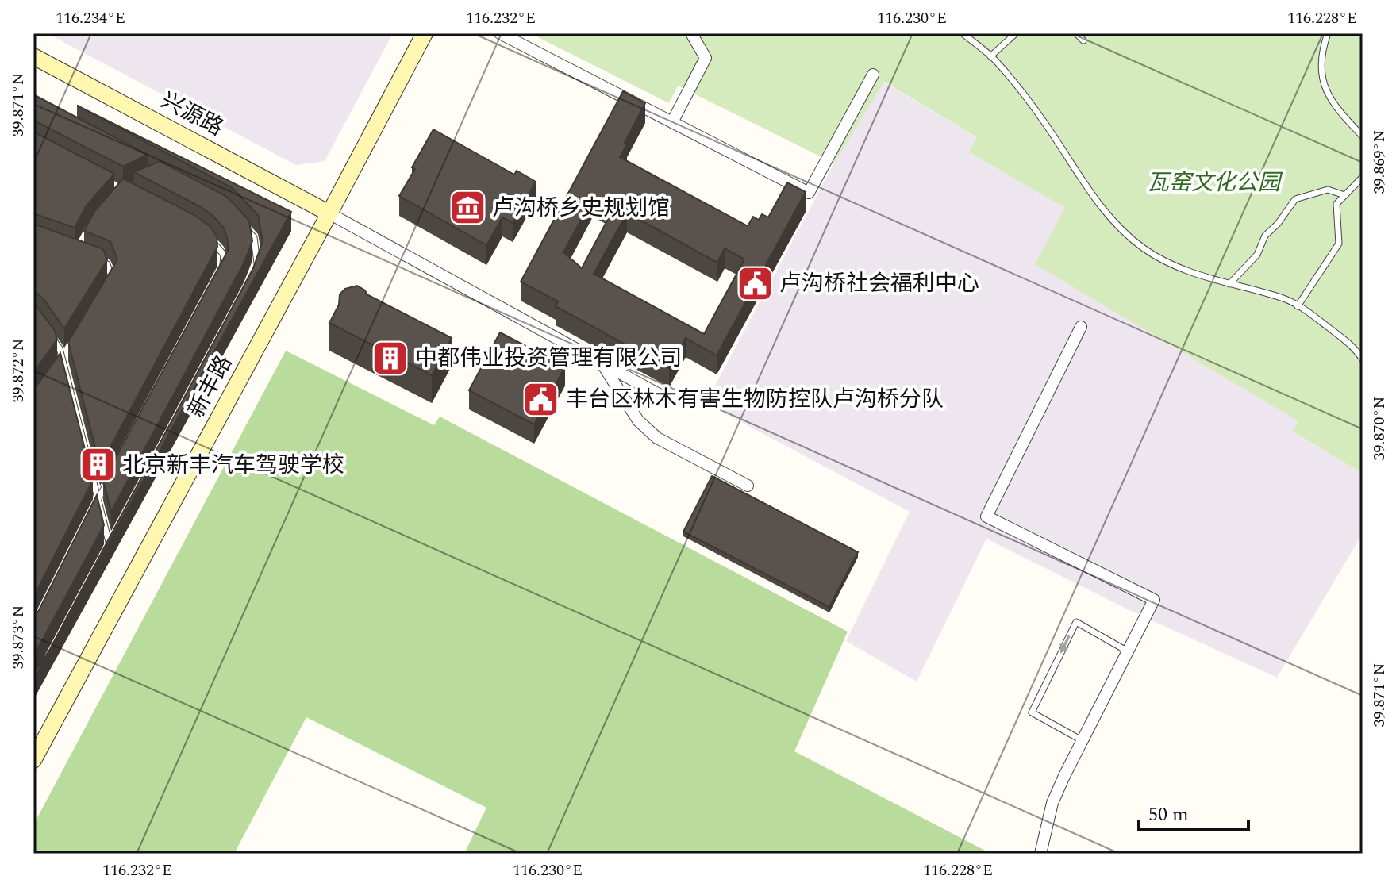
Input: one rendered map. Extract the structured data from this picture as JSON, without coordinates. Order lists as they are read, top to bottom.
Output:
{
  "streets": {
    "street": ["兴源路", "新丰路"]
  },
  "crossings": [
    ["兴源路", "新丰路"]
  ],
  "parks": ["瓦窑文化公园"],
  "places": {
    "museum": ["卢沟桥乡史规划馆"],
    "public building": ["卢沟桥社会福利中心", "丰台区林木有害生物防控队卢沟桥分队"],
    "building": ["中都伟业投资管理有限公司", "北京新丰汽车驾驶学校"]
  },
  "scale_bar": "50 m",
  "coordinates": [
    "116.234°E",
    "116.232°E",
    "116.230°E",
    "116.228°E",
    "39.871°N",
    "39.869°N",
    "39.872°N",
    "39.870°N",
    "39.873°N"
  ]
}
